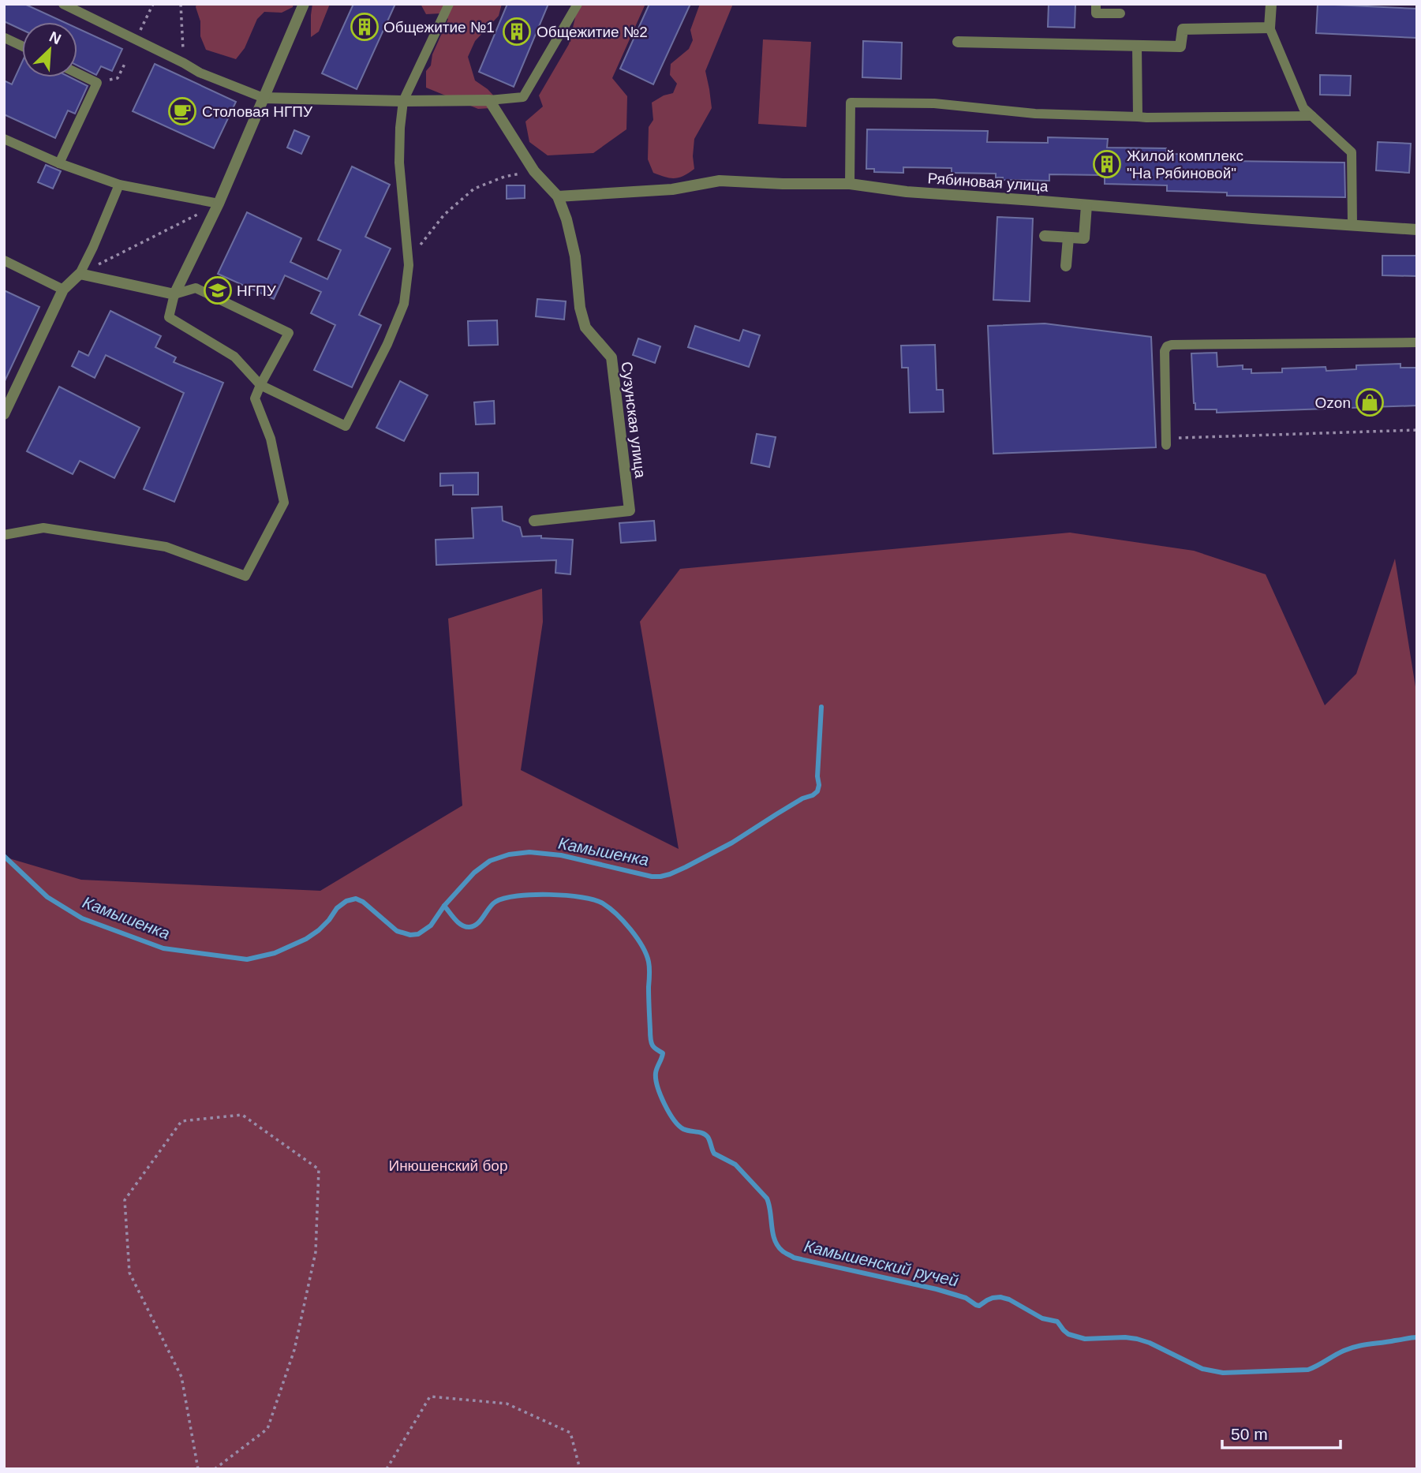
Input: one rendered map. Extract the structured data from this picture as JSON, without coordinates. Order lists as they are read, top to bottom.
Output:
{
  "streets": {
    "street": ["Рябиновая улица", "Сузунская улица"]
  },
  "crossings": [
    ["Рябиновая улица", "Сузунская улица"]
  ],
  "water": ["Камышенка", "Камышенский ручей"],
  "parks": ["Инюшенский бор"],
  "places": {
    "building": ["Общежитие №1", "Общежитие №2", "Жилой комплекс \"На Рябиновой\""],
    "cafe": ["Столовая НГПУ"],
    "school or university": ["НГПУ"],
    "shop": ["Ozon"]
  },
  "scale_bar": "50 m",
  "north": "top right"
}
